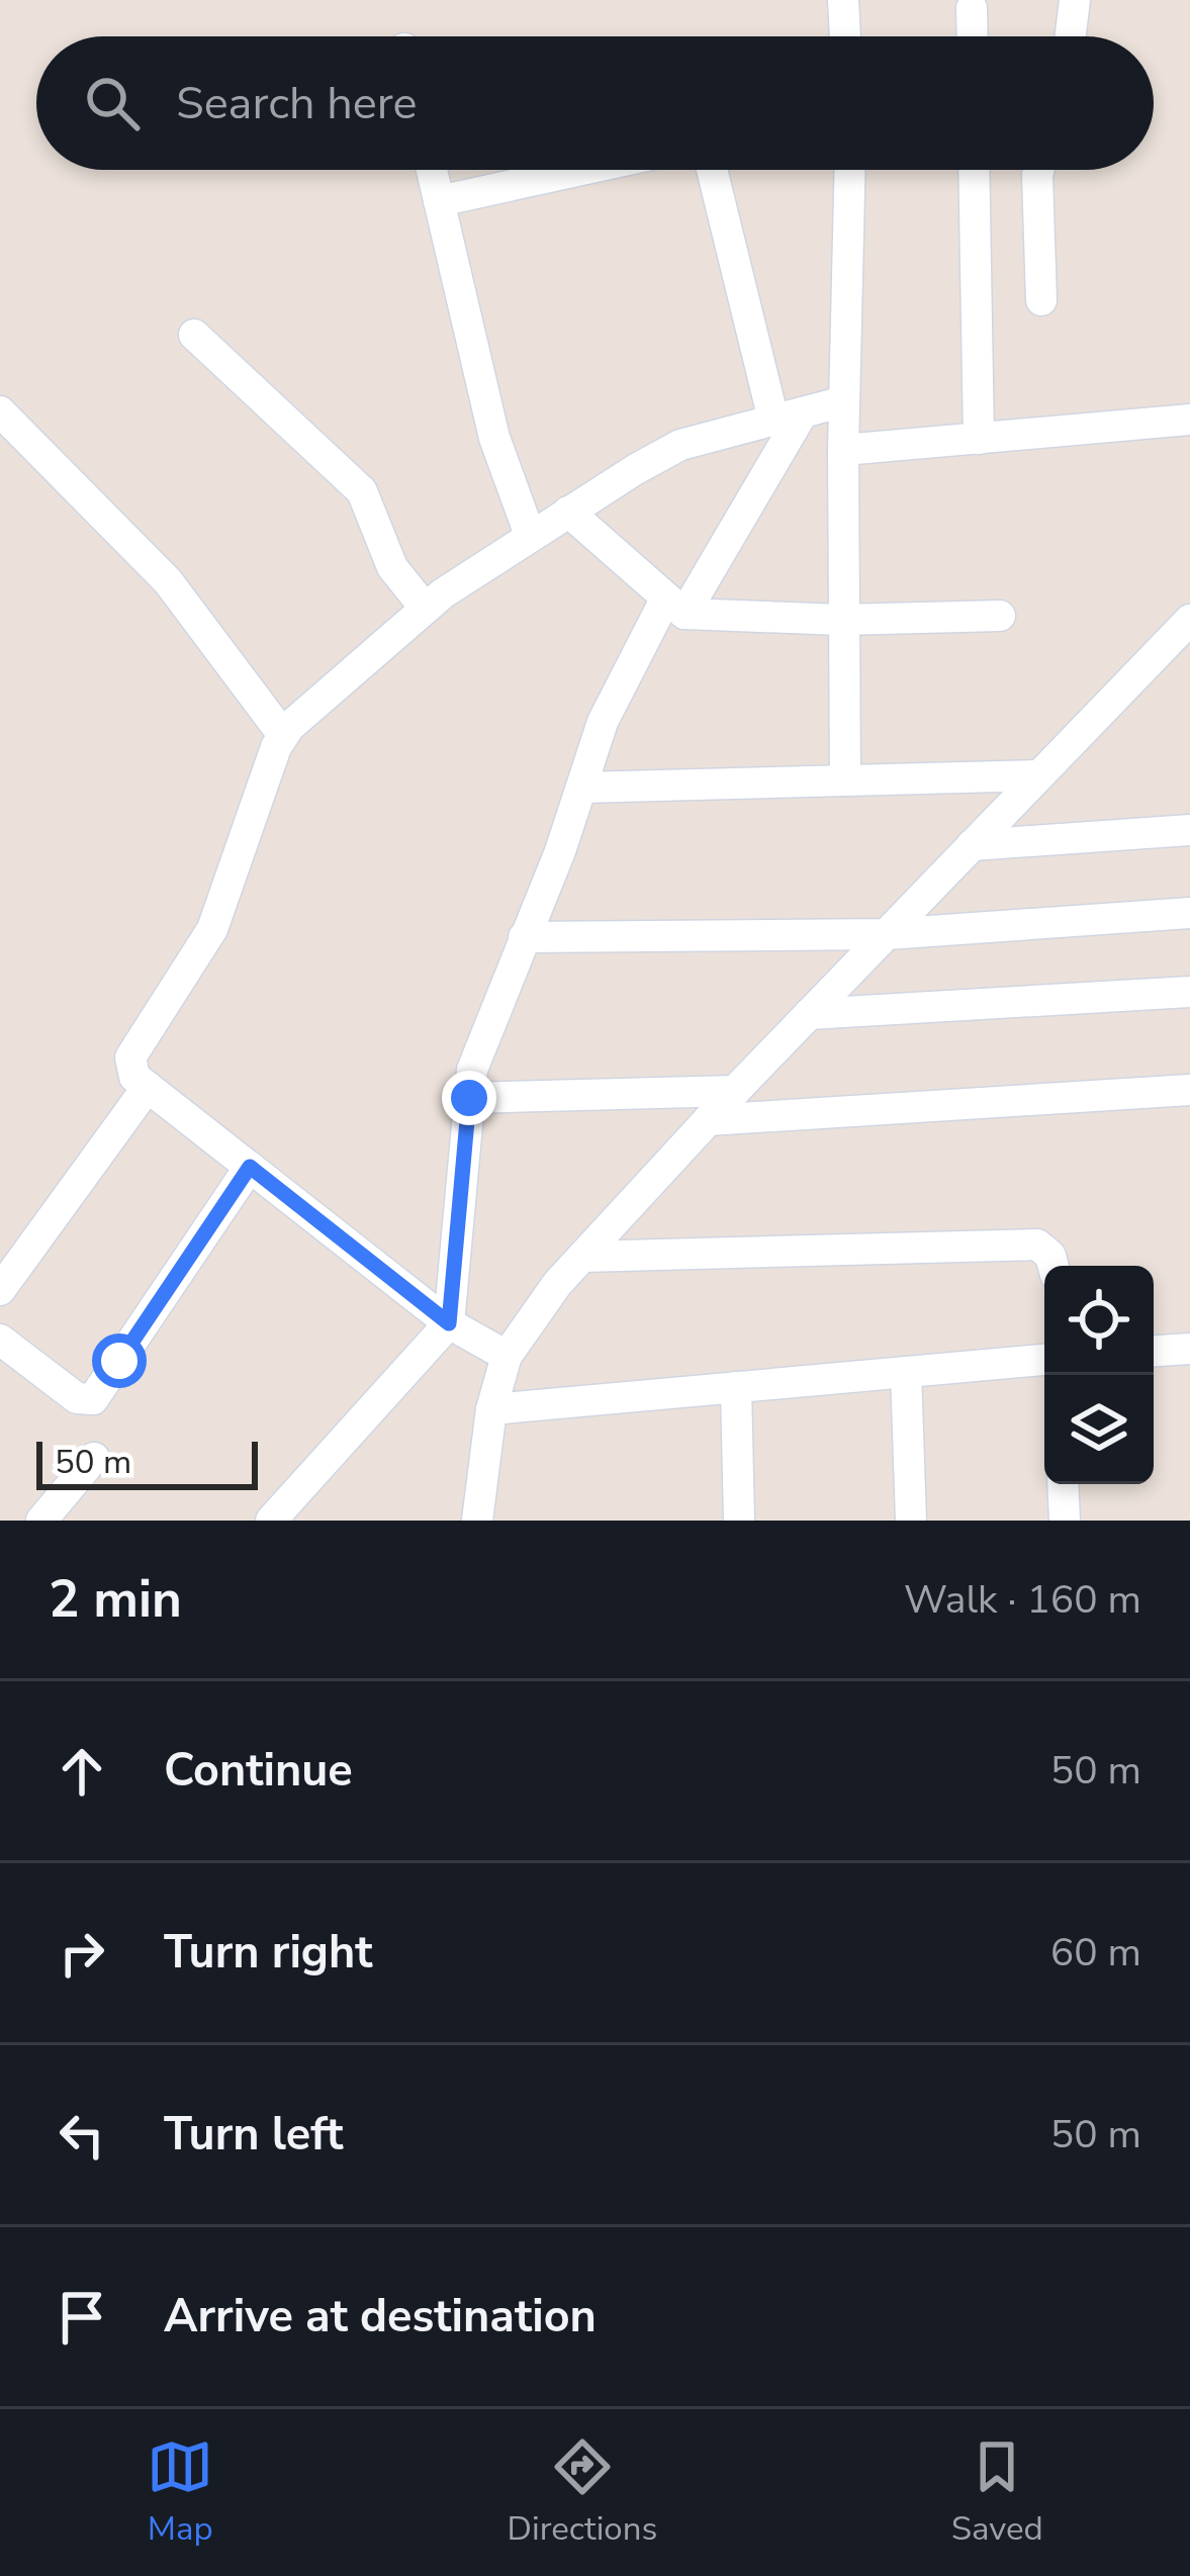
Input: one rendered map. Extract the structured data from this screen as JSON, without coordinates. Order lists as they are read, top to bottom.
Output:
{
  "scale_bar": "50 m",
  "page": {
    "search": "Search here",
    "scale": "50 m",
    "heading": ["2 min", "Walk · 160 m"],
    "list": [
      ["Continue", "50 m"],
      ["Turn right", "60 m"],
      ["Turn left", "50 m"],
      "Arrive at destination"
    ],
    "nav": ["Map", "Directions", "Saved"]
  }
}
